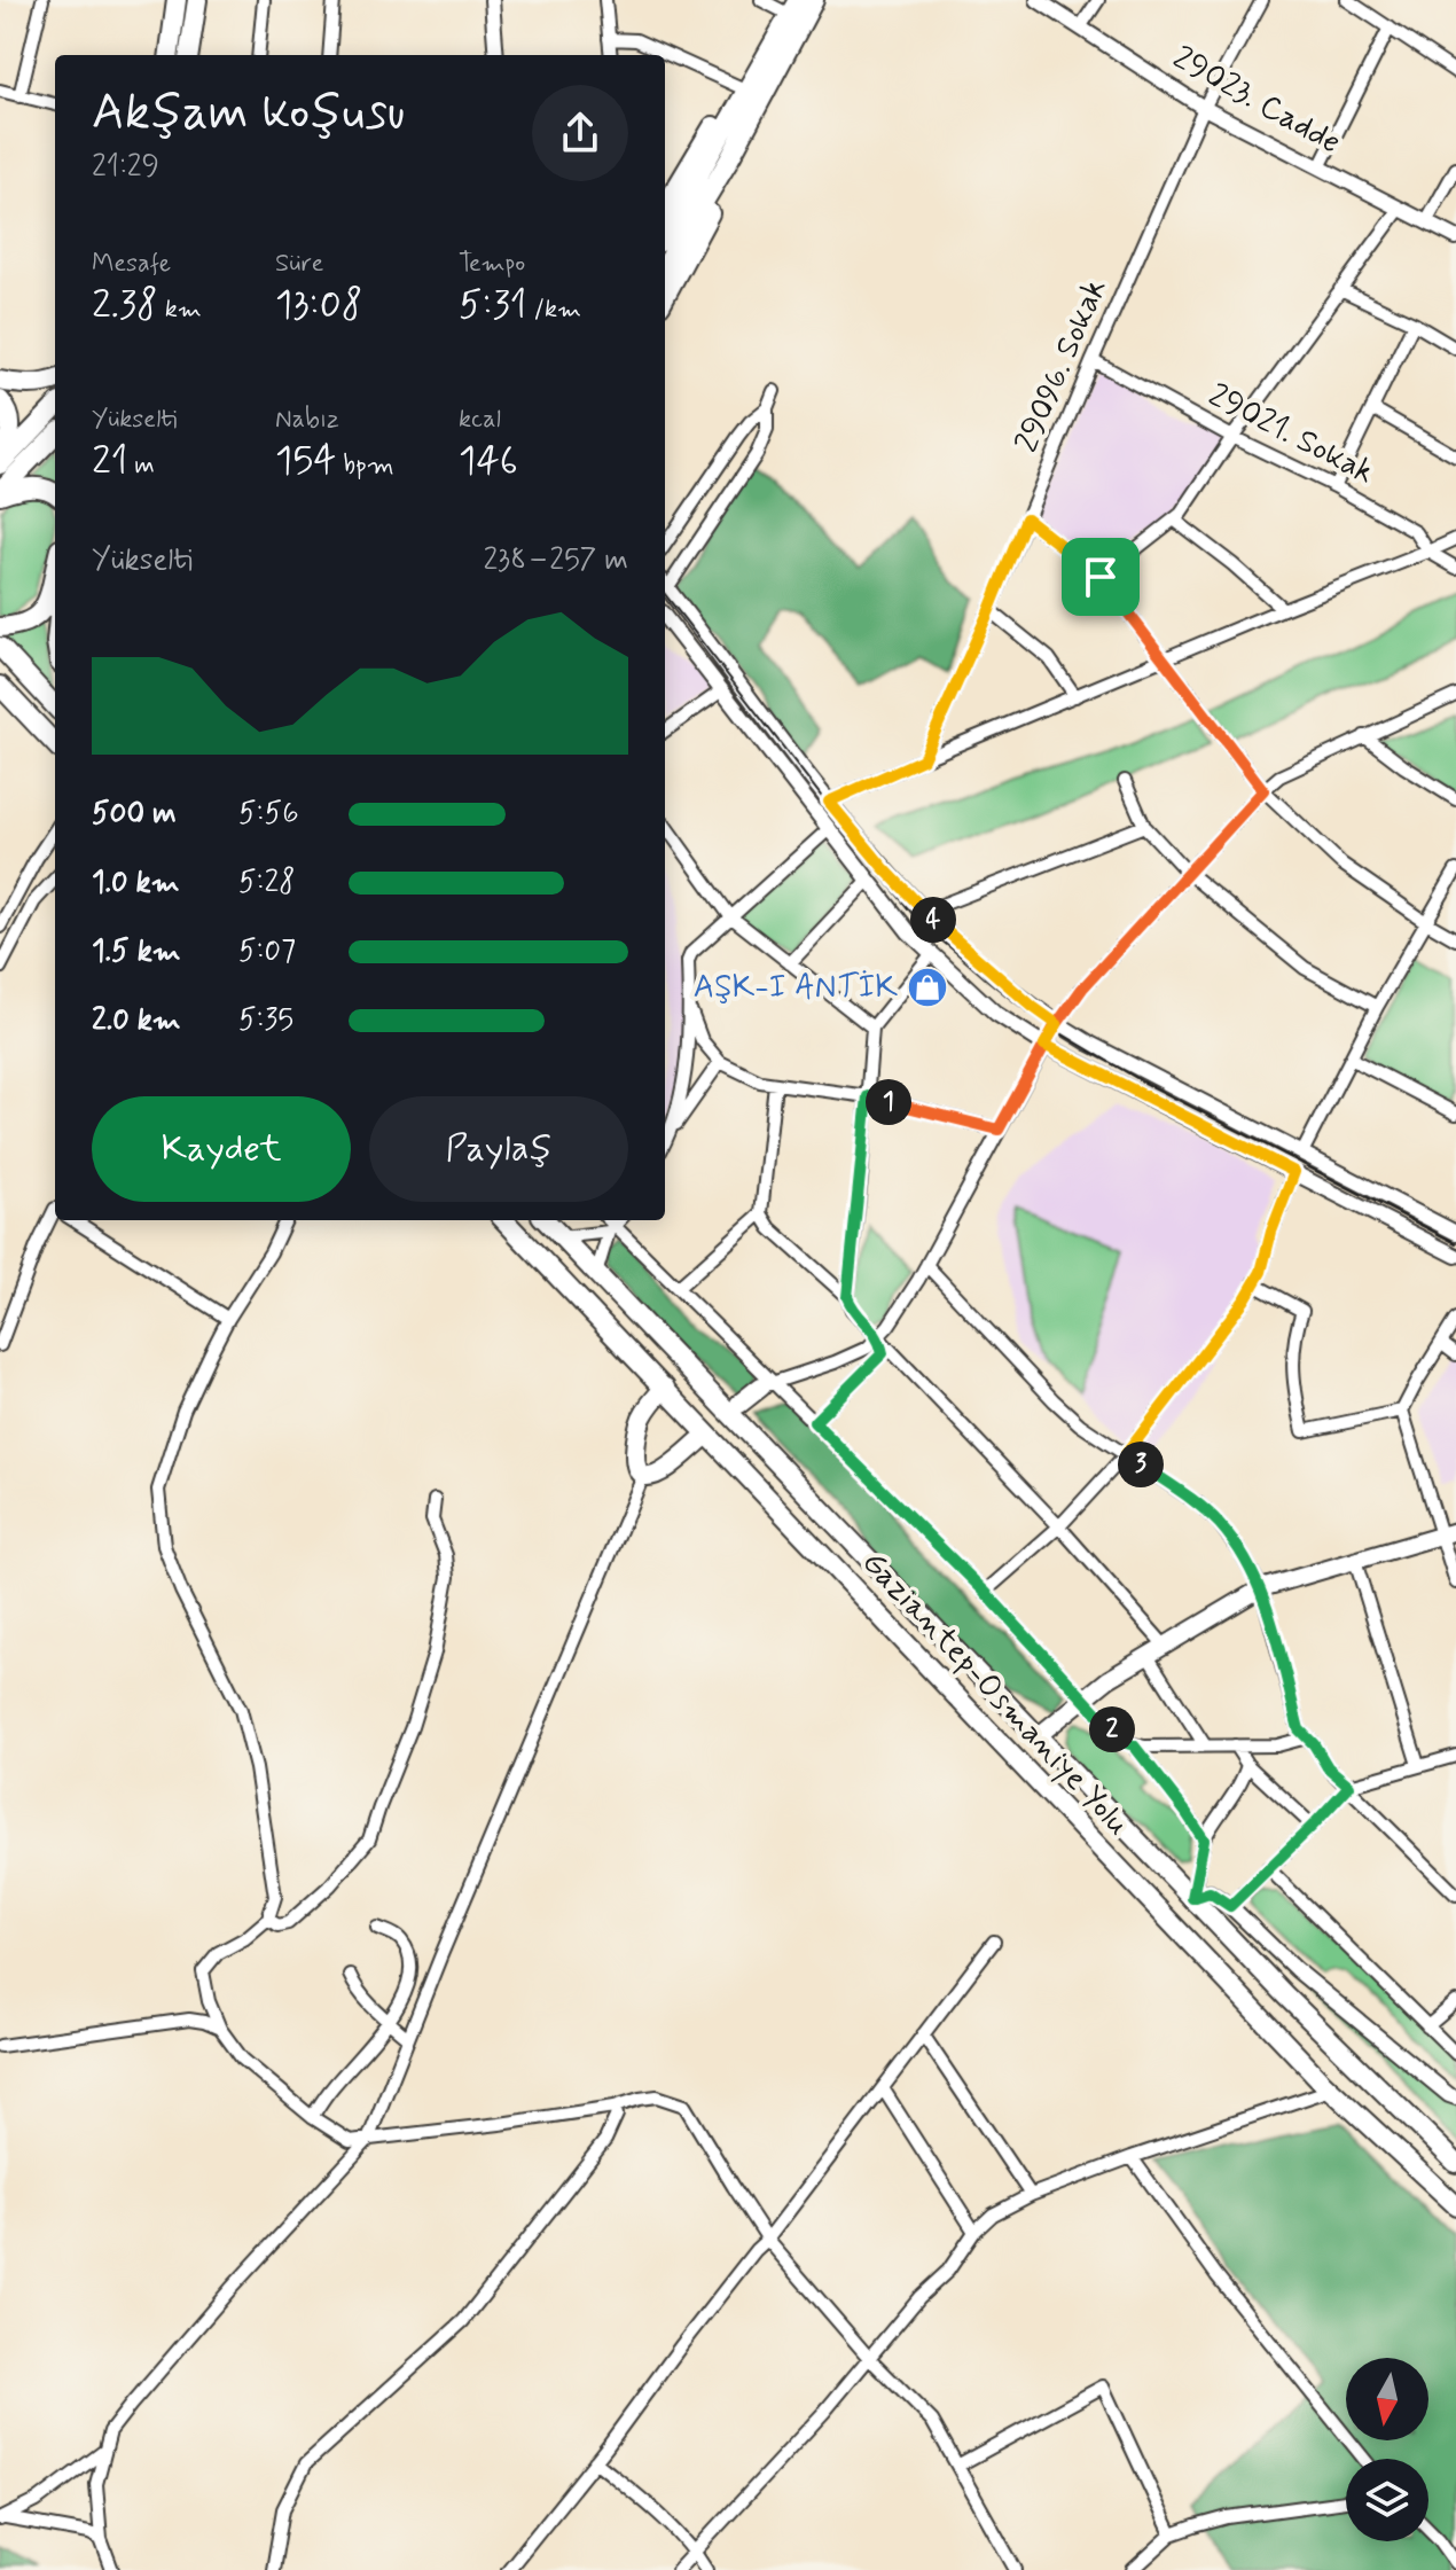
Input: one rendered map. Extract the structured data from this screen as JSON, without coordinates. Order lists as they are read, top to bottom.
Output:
{
  "streets": {
    "main road": ["Gaziantep-Osmaniye Yolu"],
    "street": ["29023. Cadde", "29096. Sokak", "29021. Sokak"]
  },
  "crossings": [
    ["29023. Cadde", "29096. Sokak"],
    ["29096. Sokak", "29021. Sokak"]
  ],
  "places": {
    "shop": ["AŞK-I ANTİK"]
  },
  "north": "bottom",
  "page": {
    "heading": ["Akşam koşusu", "21:29"],
    "stats": [
      ["Mesafe", "2.38 km"],
      ["Süre", "13:08"],
      ["Tempo", "5:31 /km"],
      ["Yükselti", "21 m"],
      ["Nabız", "154 bpm"],
      ["kcal", "146"]
    ],
    "chart": ["Yükselti", "238–257 m"],
    "list": [
      {
        "name": "500 m",
        "note": "5:56"
      },
      {
        "name": "1.0 km",
        "note": "5:28"
      },
      {
        "name": "1.5 km",
        "note": "5:07"
      },
      {
        "name": "2.0 km",
        "note": "5:35"
      }
    ],
    "pins": [
      "4",
      "1",
      "3",
      "2"
    ],
    "buttons": ["Kaydet", "Paylaş"]
  }
}
